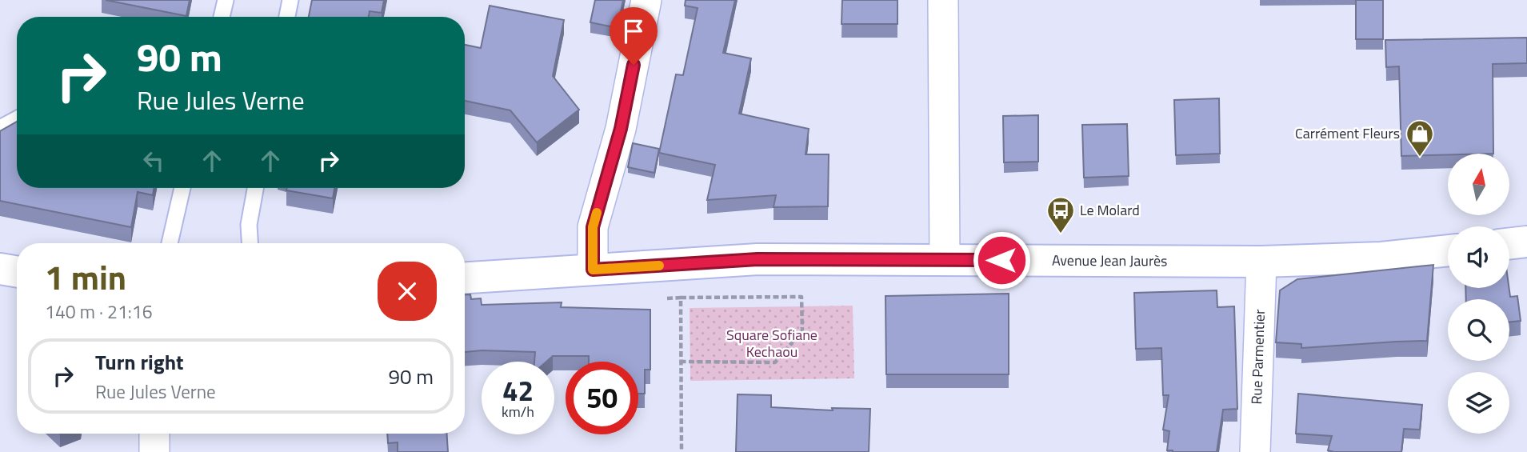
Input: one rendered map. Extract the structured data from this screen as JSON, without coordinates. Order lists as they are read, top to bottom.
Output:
{
  "streets": {
    "main road": ["Avenue Jean Jaurès"],
    "street": ["Rue Parmentier"]
  },
  "crossings": [
    ["Avenue Jean Jaurès", "Rue Parmentier"]
  ],
  "parks": ["Square Sofiane Kechaou"],
  "places": {
    "shop": ["Carrément Fleurs"],
    "bus stop": ["Le Molard"]
  },
  "north": "top",
  "page": {
    "turn": ["90 m", "Rue Jules Verne"],
    "heading": ["1 min", "140 m · 21:16"],
    "list": [
      {
        "name": "Turn right",
        "note": "Rue Jules Verne",
        "value": "90 m"
      }
    ],
    "speed": "42 km/h",
    "limit": "50"
  }
}
